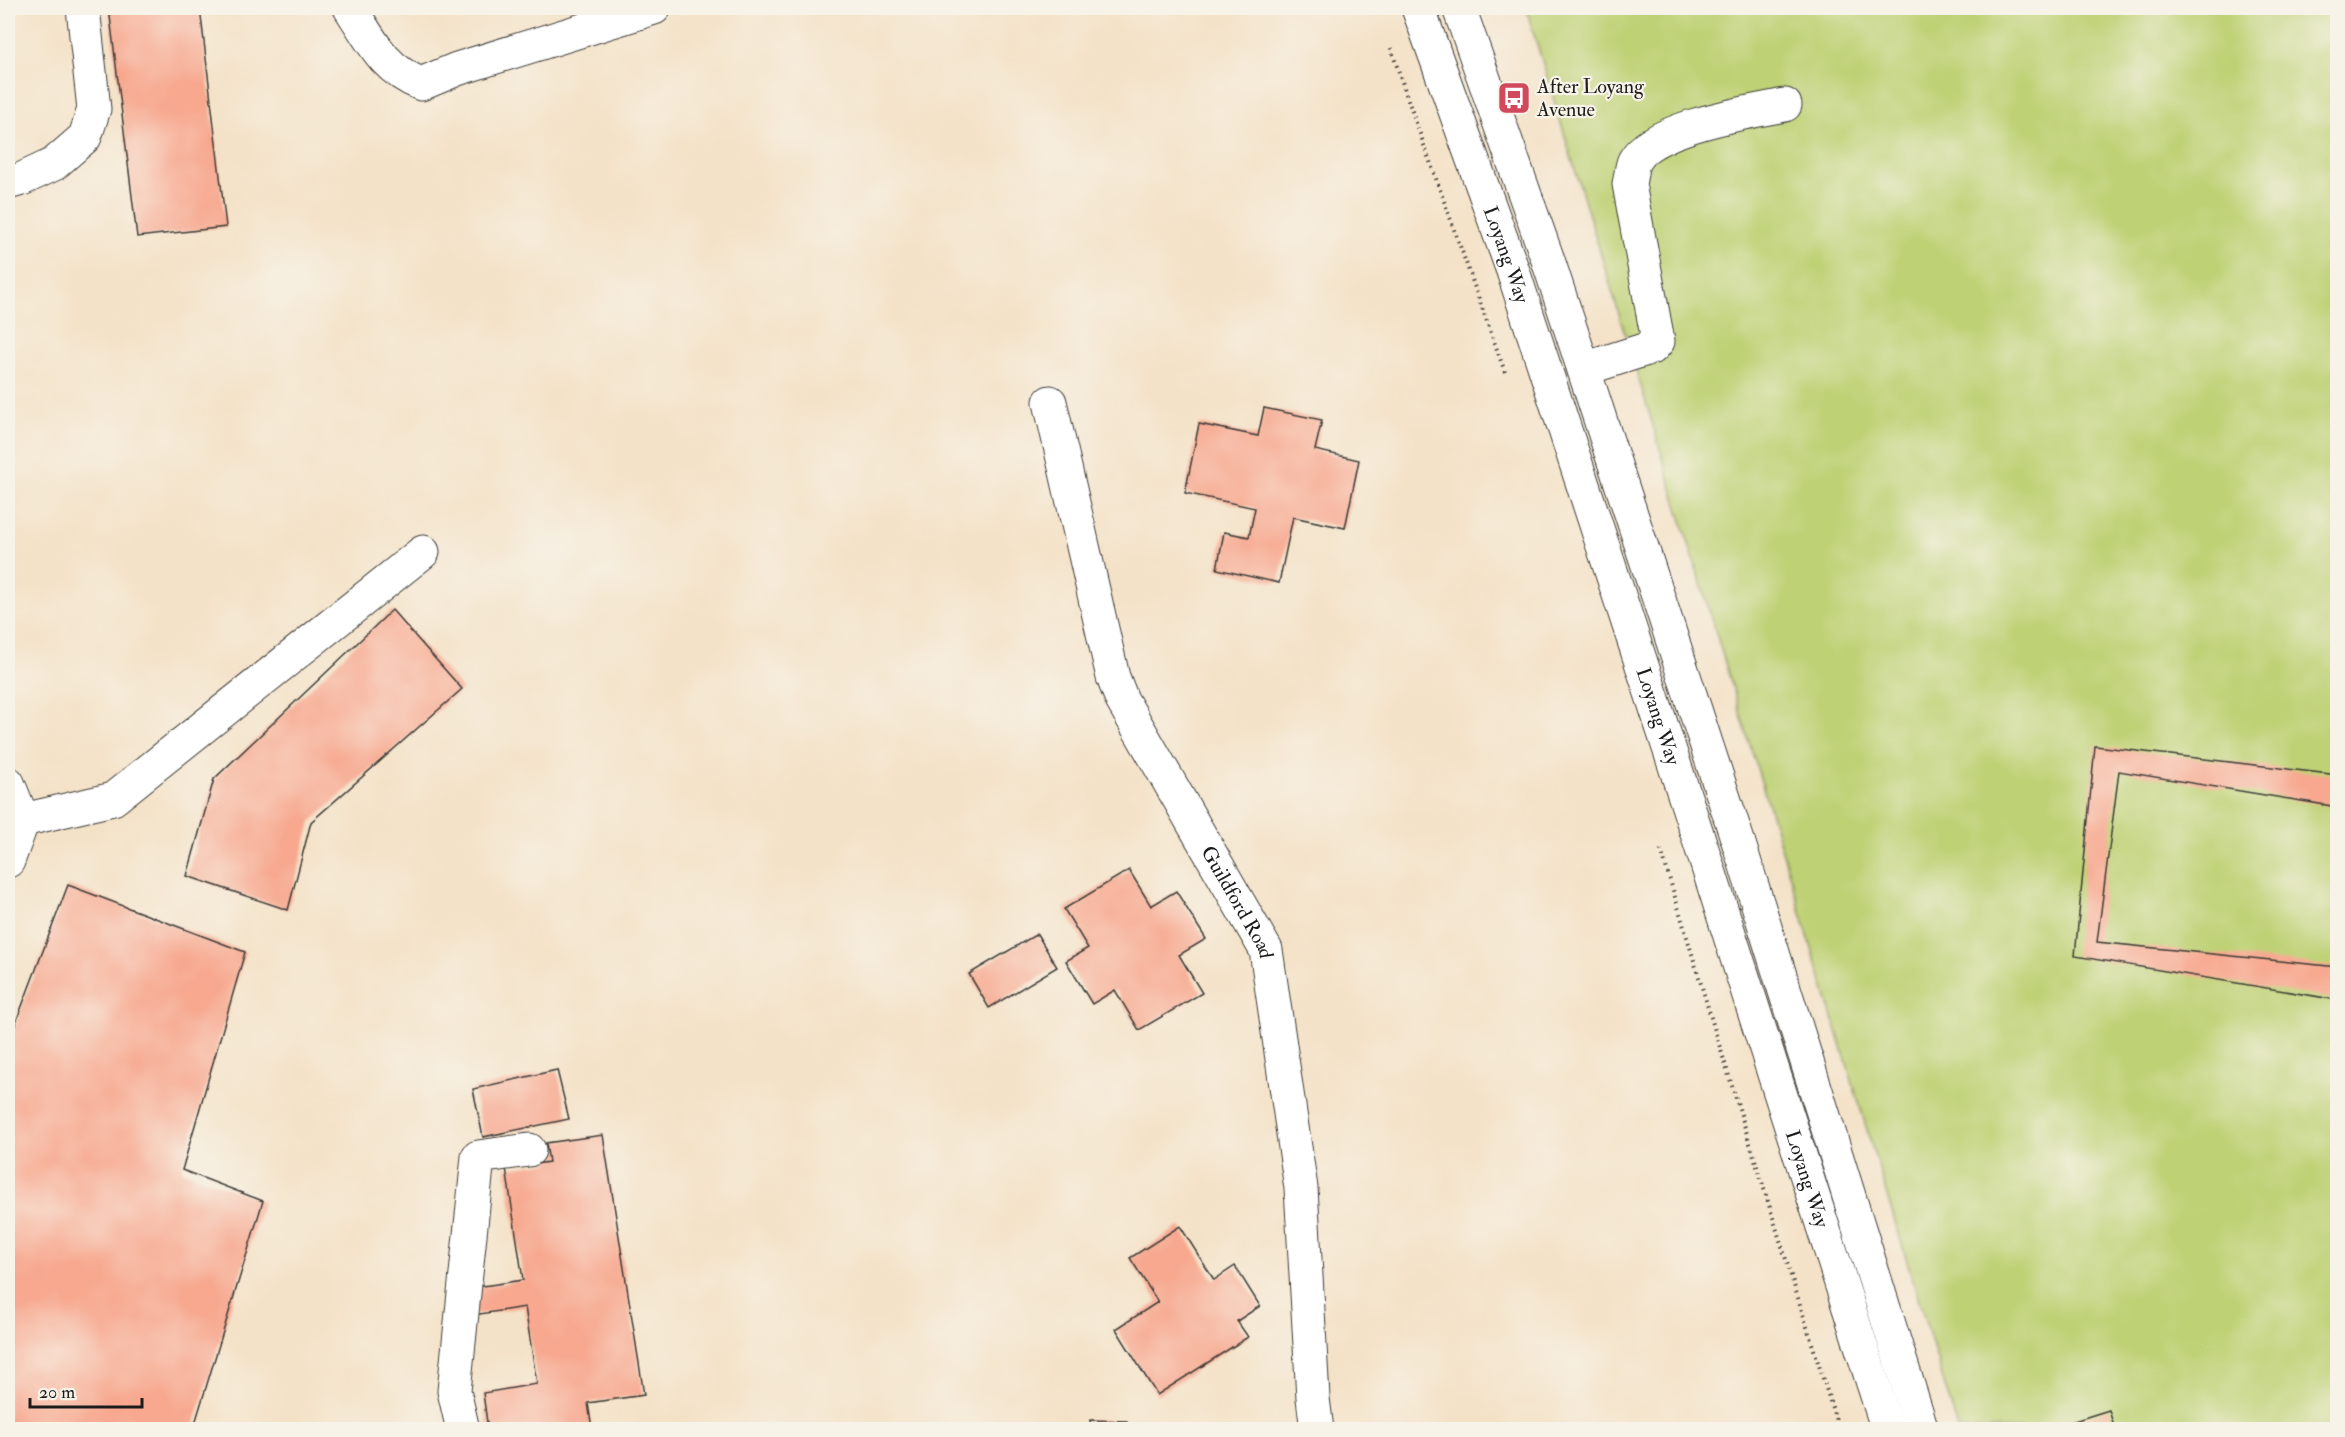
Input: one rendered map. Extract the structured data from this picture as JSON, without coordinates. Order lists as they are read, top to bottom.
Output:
{
  "streets": {
    "street": ["Loyang Way", "Guildford Road"]
  },
  "places": {
    "bus stop": ["After Loyang Avenue"]
  },
  "scale_bar": "20 m"
}
